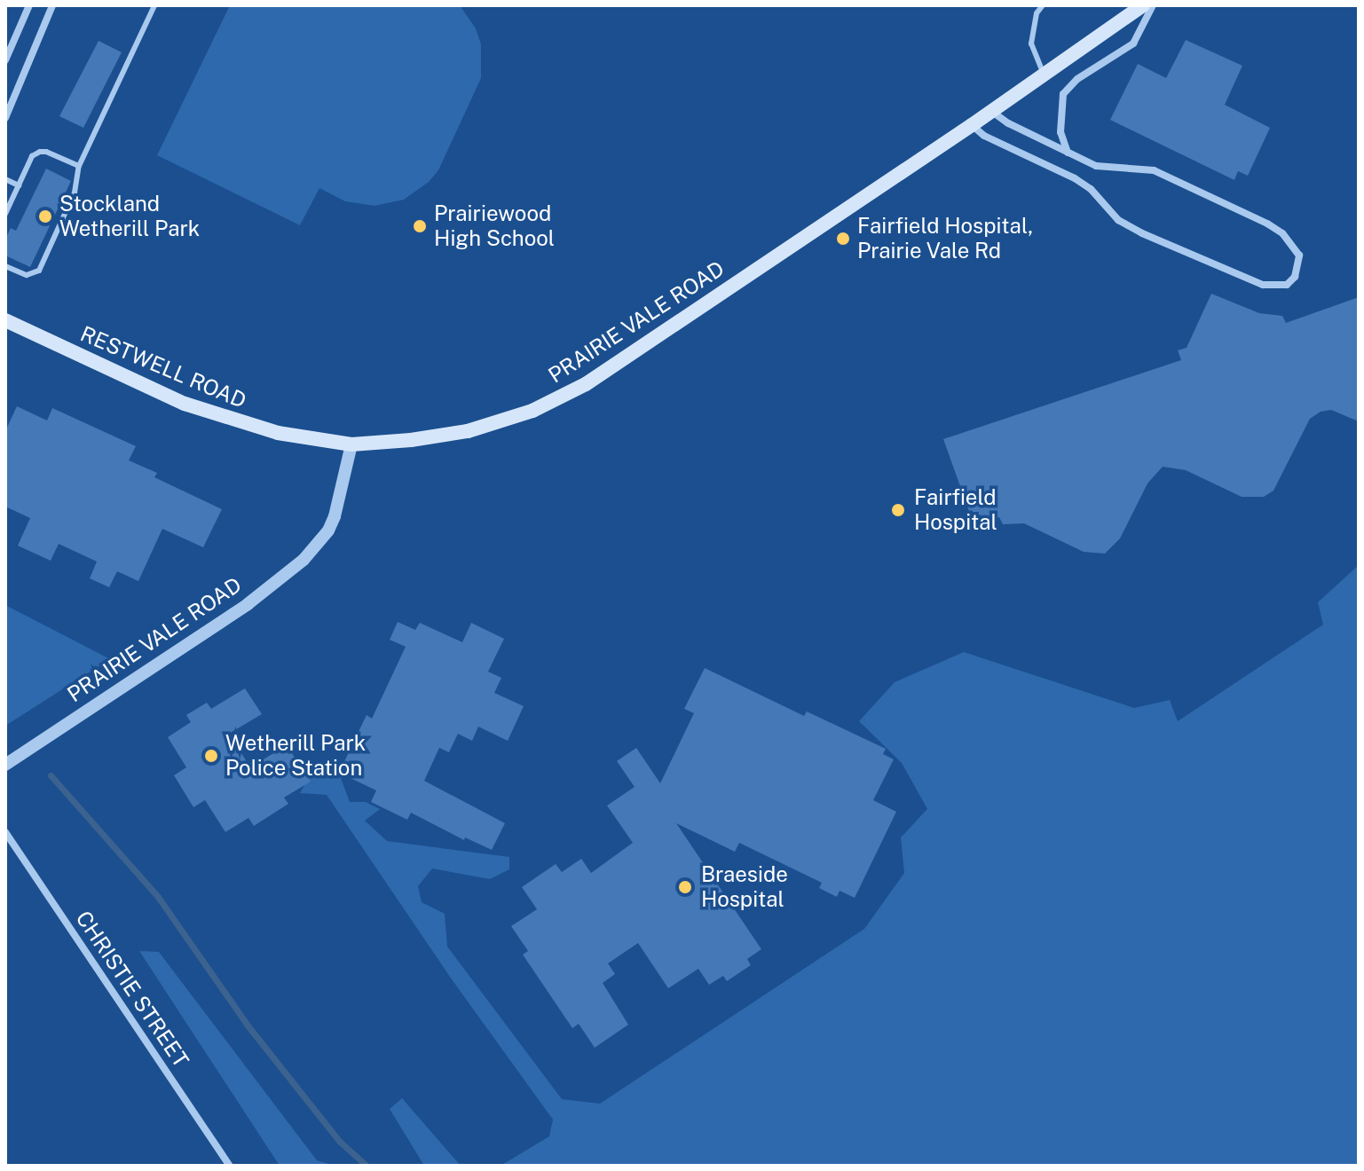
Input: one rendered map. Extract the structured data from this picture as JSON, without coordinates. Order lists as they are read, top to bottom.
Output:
{
  "streets": {
    "main road": ["PRAIRIE VALE ROAD", "RESTWELL ROAD"],
    "street": ["CHRISTIE STREET"]
  },
  "crossings": [
    ["PRAIRIE VALE ROAD", "RESTWELL ROAD"]
  ],
  "places": [
    "Stockland Wetherill Park",
    "Prairiewood High School",
    "Fairfield Hospital, Prairie Vale Rd",
    "Fairfield Hospital",
    "Wetherill Park Police Station",
    "Braeside Hospital"
  ]
}
